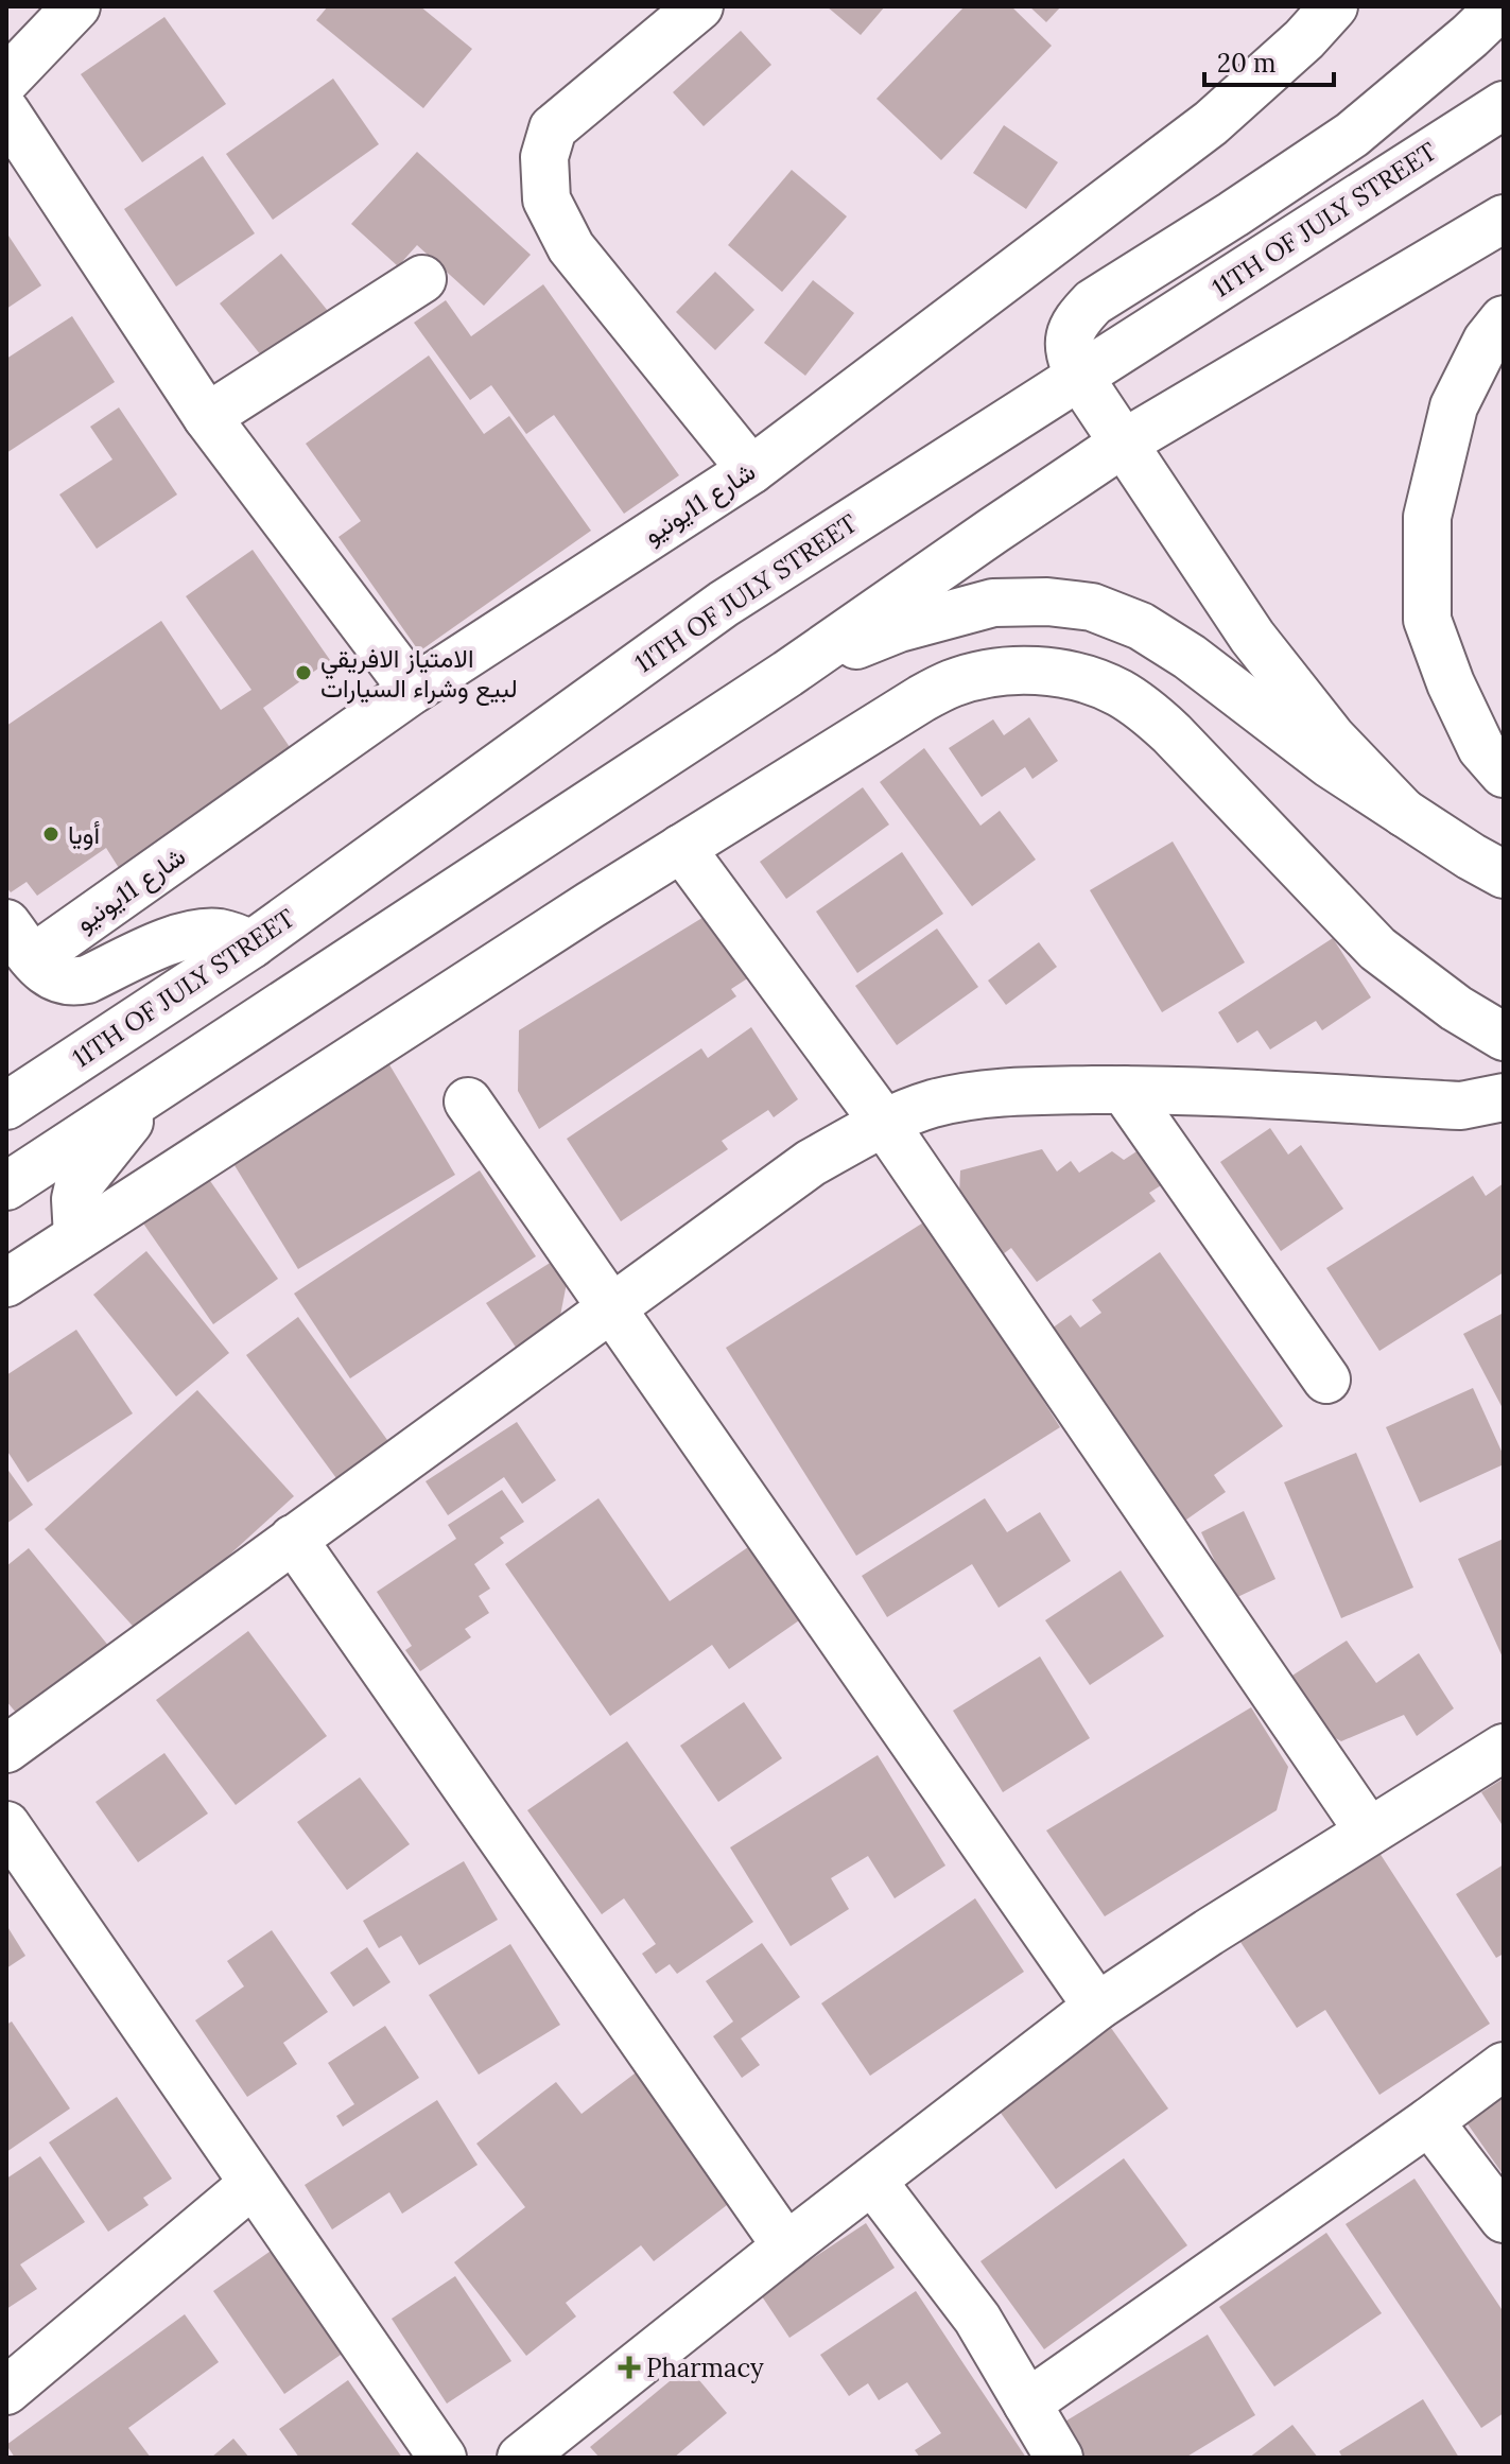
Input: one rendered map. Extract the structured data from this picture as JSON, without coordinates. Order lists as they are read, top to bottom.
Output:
{
  "streets": {
    "main road": ["11TH OF JULY STREET", "شارع 11يونيو"]
  },
  "places": {
    "other": ["الامتياز الافريقي لبيع وشراء السيارات", "أويا"],
    "health": ["Pharmacy"]
  },
  "scale_bar": "20 m"
}
